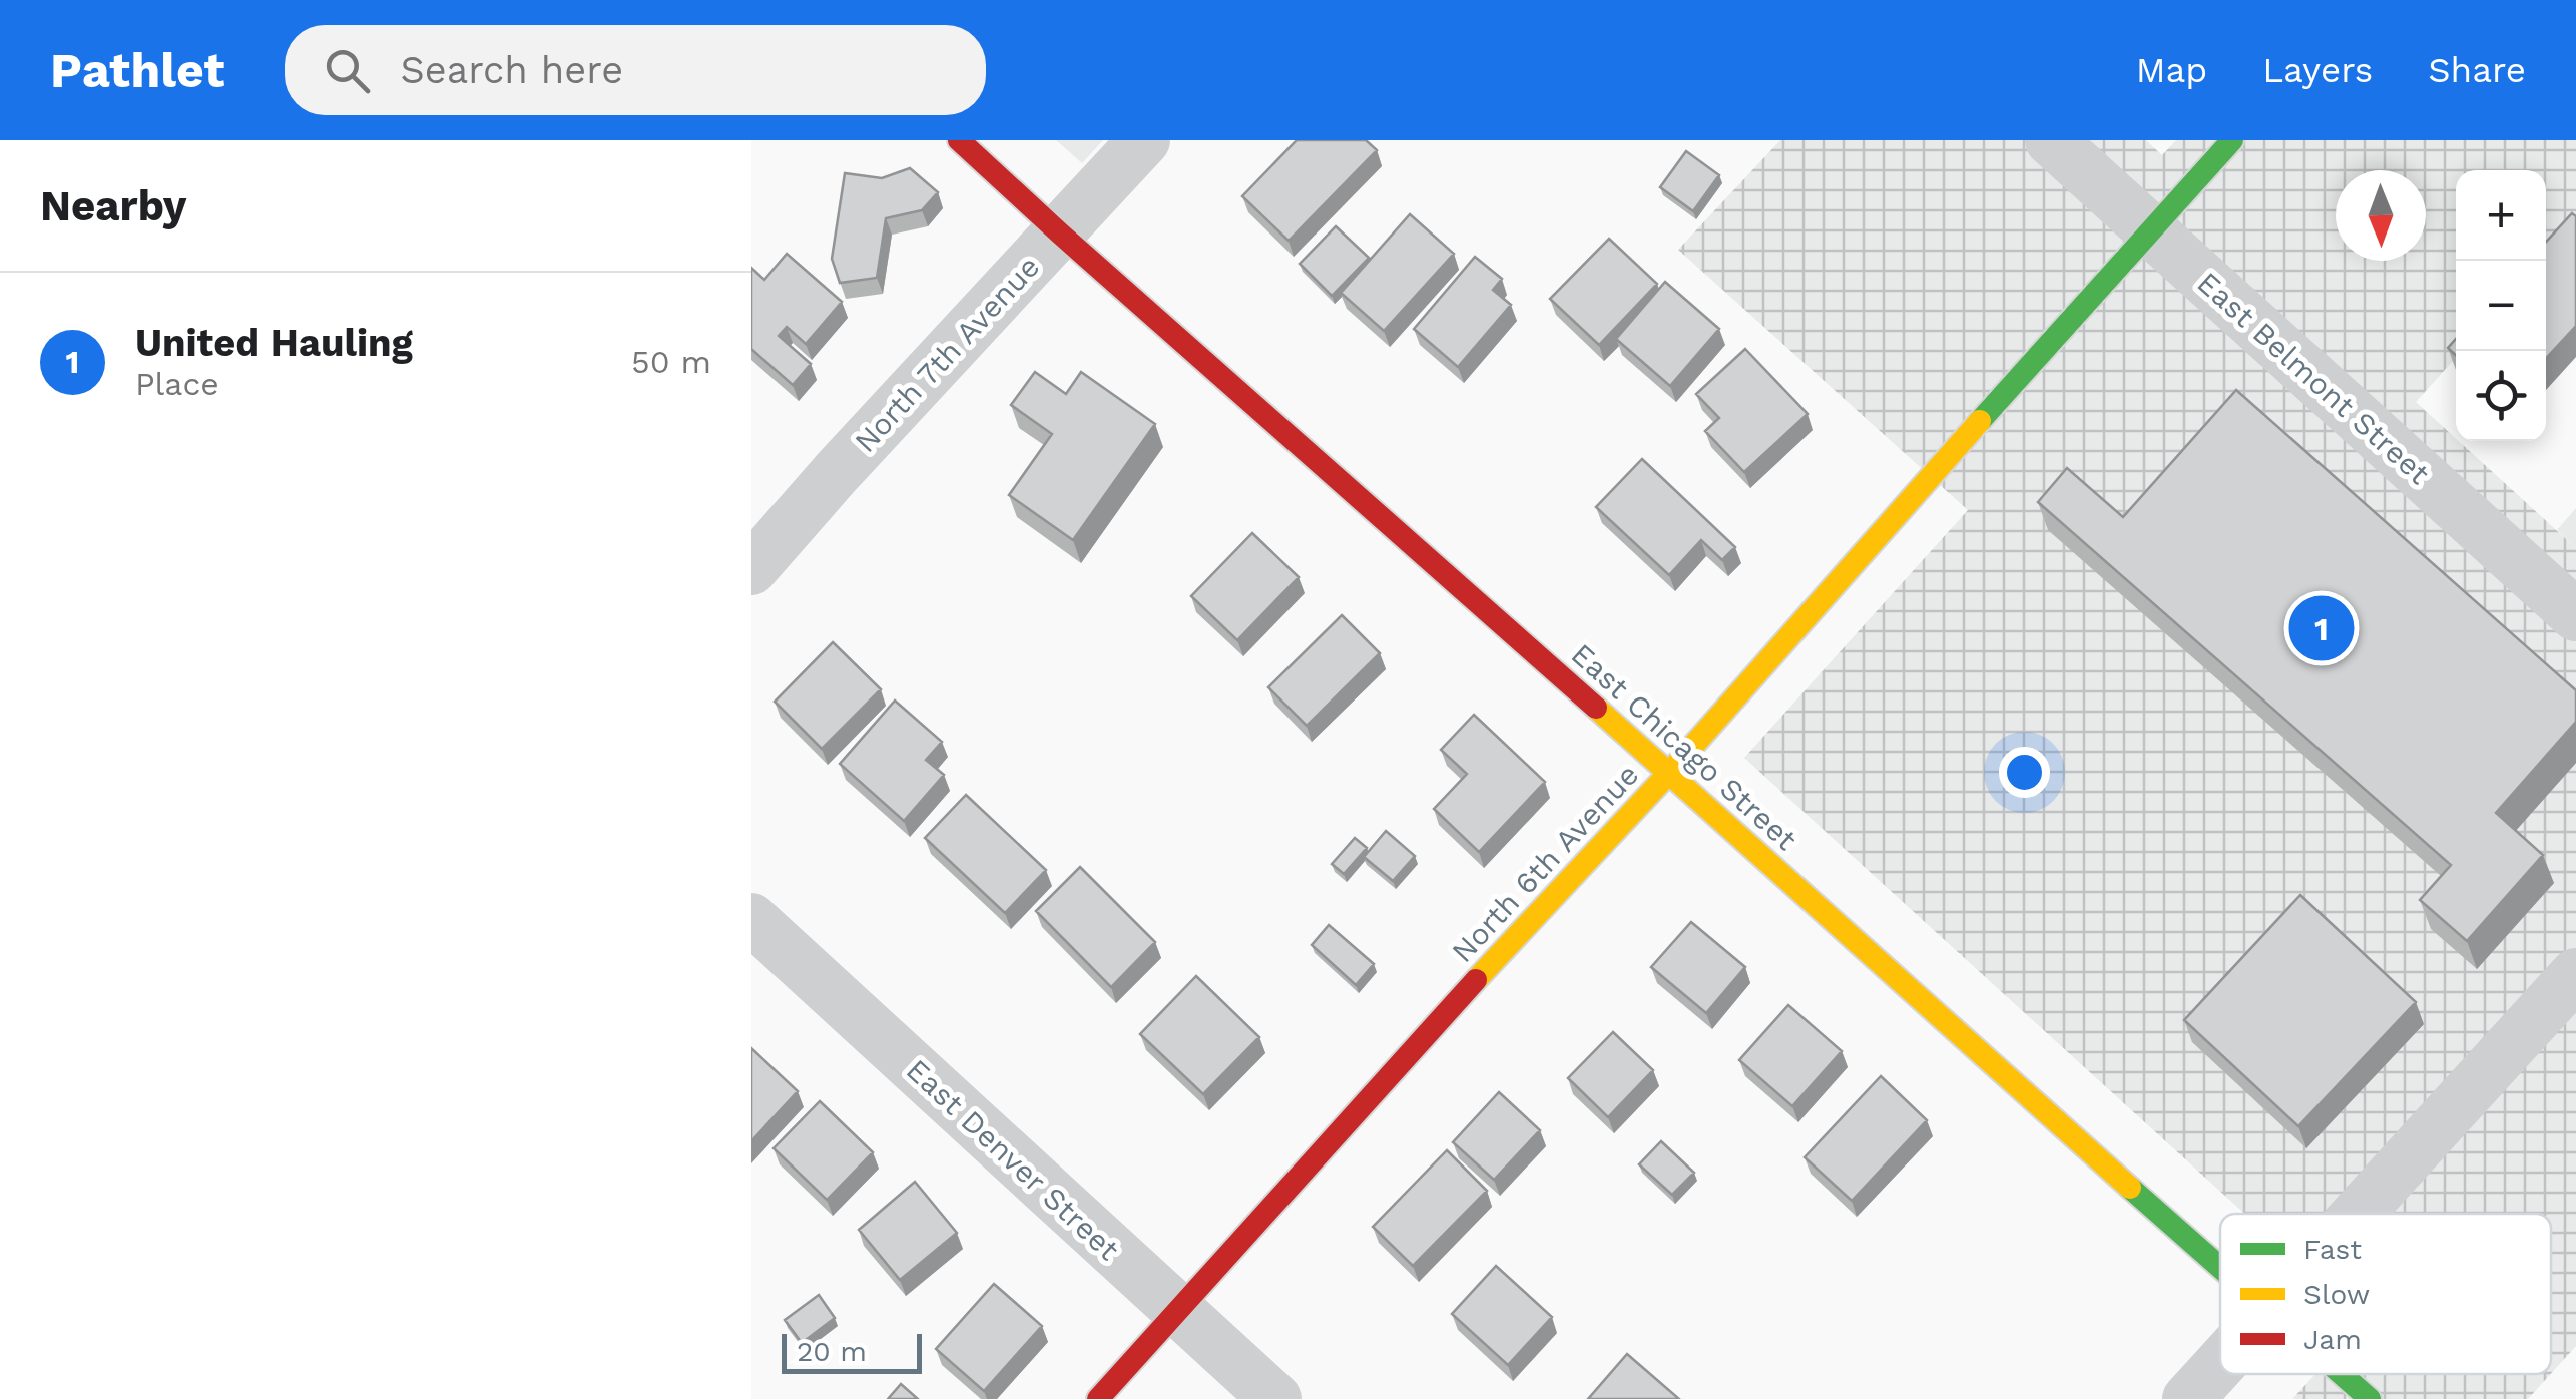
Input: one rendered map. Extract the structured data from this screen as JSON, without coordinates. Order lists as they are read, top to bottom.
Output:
{
  "streets": {
    "street": [
      "North 7th Avenue",
      "East Belmont Street",
      "East Chicago Street",
      "North 6th Avenue",
      "East Denver Street"
    ]
  },
  "crossings": [
    ["North 7th Avenue", "East Chicago Street"],
    ["East Belmont Street", "North 6th Avenue"],
    ["East Chicago Street", "North 6th Avenue"],
    ["North 6th Avenue", "East Denver Street"]
  ],
  "legend": ["Fast", "Slow", "Jam"],
  "scale_bar": "20 m",
  "north": "bottom",
  "page": {
    "header": "Pathlet",
    "search": "Search here",
    "nav": ["Map", "Layers", "Share"],
    "heading": "Nearby",
    "map_buttons": ["+", "−"],
    "list": [
      {
        "mark": "1",
        "name": "United Hauling",
        "note": "Place",
        "value": "50 m"
      }
    ],
    "pins": "1",
    "scale": "20 m"
  }
}
